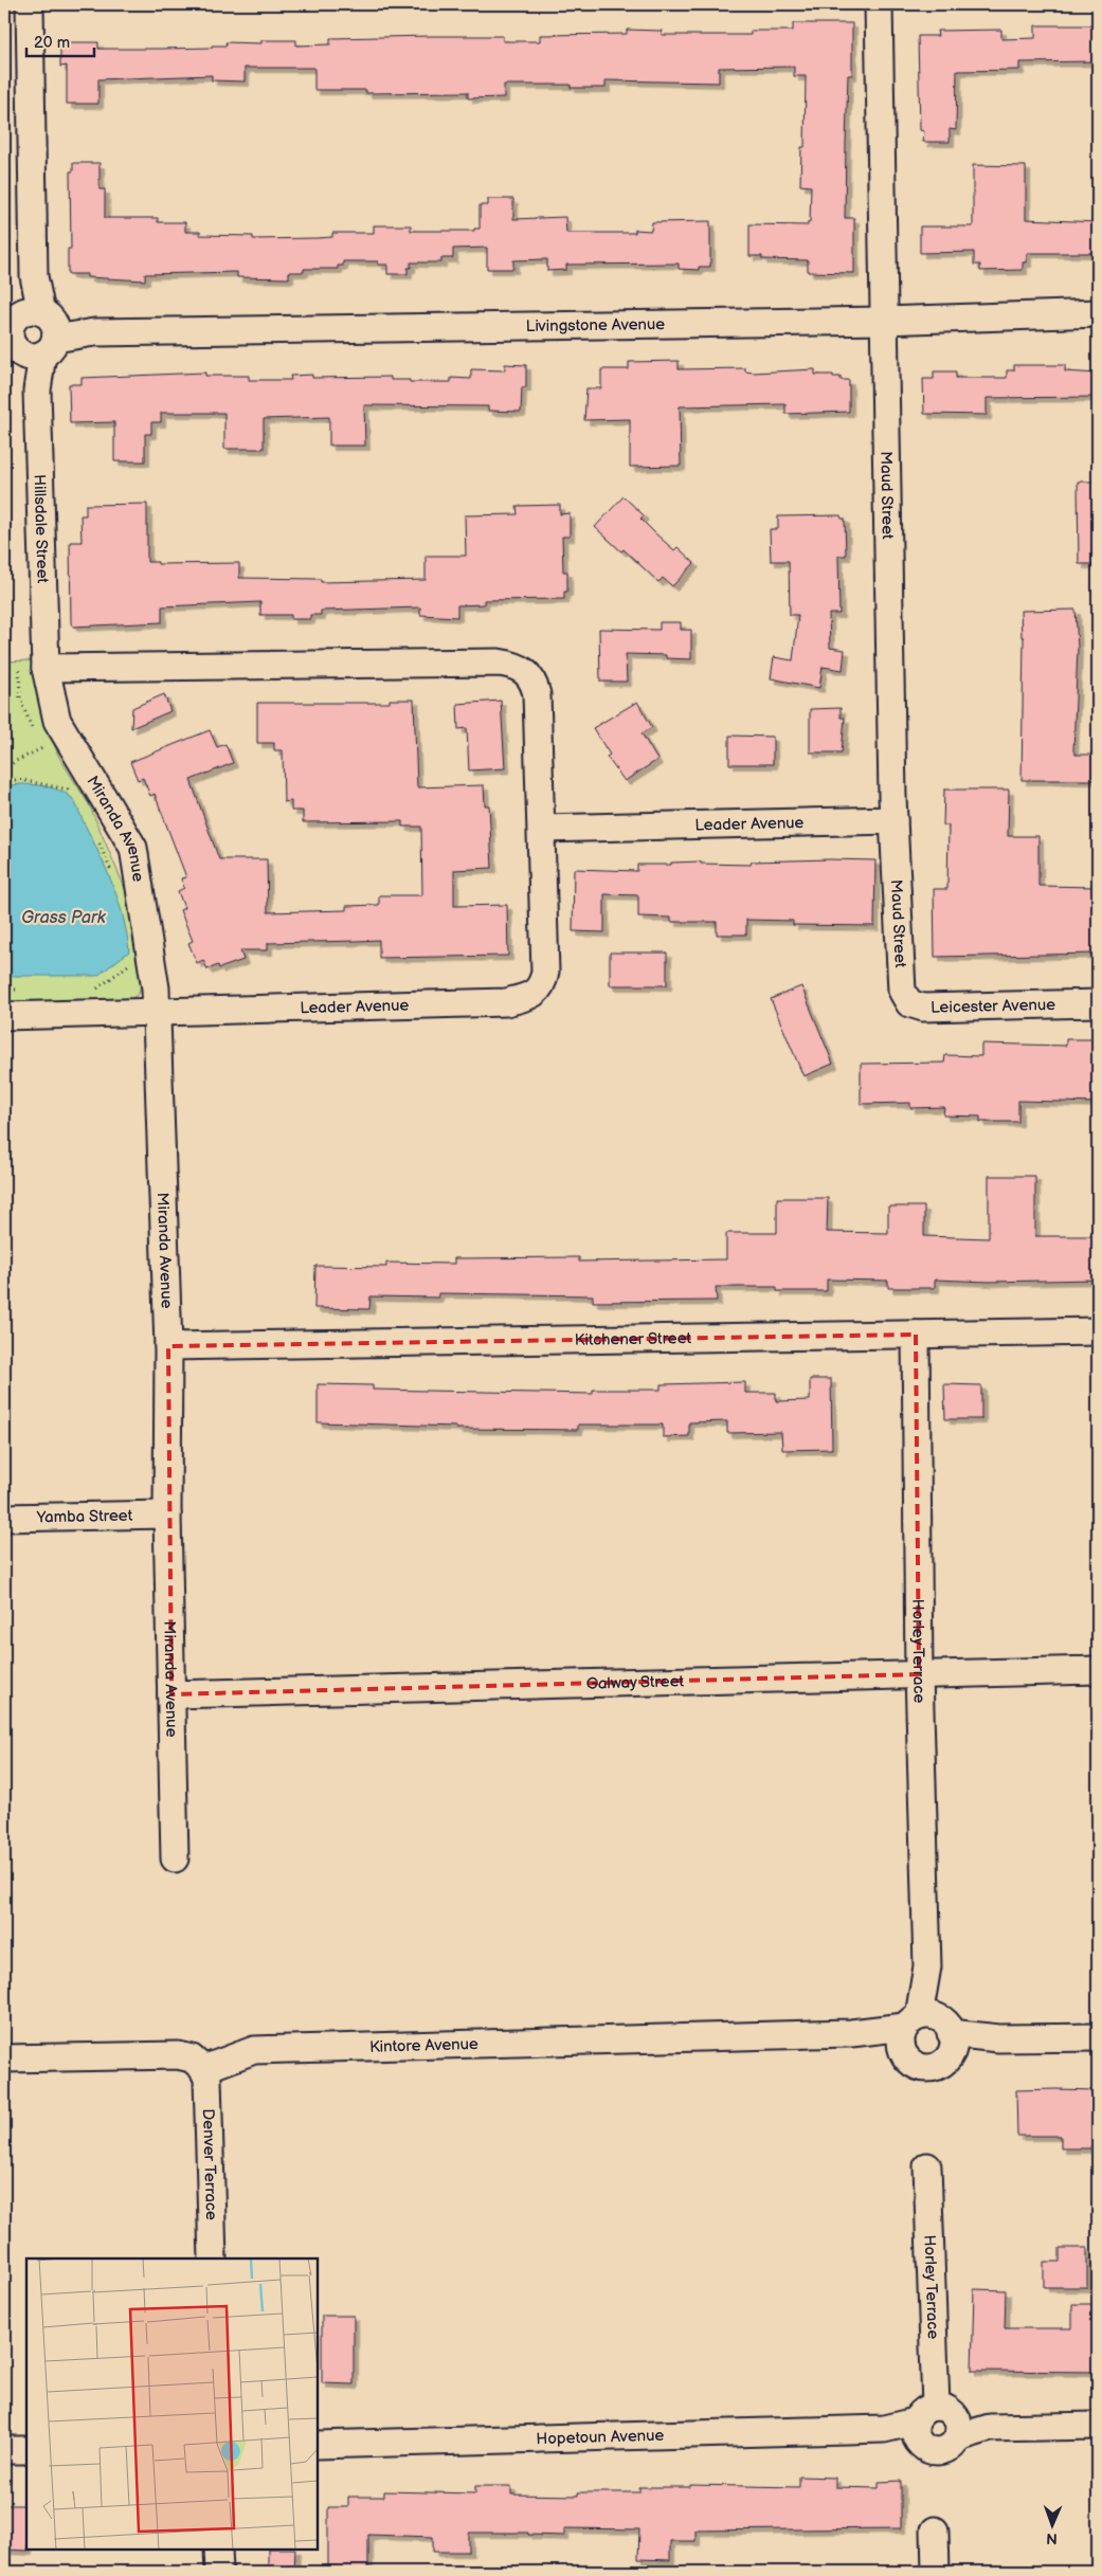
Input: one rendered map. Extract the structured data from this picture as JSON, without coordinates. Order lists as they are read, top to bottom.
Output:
{
  "streets": {
    "street": [
      "Livingstone Avenue",
      "Maud Street",
      "Hillsdale Street",
      "Leader Avenue",
      "Miranda Avenue",
      "Leicester Avenue",
      "Kitchener Street",
      "Yamba Street",
      "Horley Terrace",
      "Galway Street",
      "Kintore Avenue",
      "Denver Terrace",
      "Hopetoun Avenue"
    ]
  },
  "crossings": [
    ["Livingstone Avenue", "Maud Street"],
    ["Livingstone Avenue", "Hillsdale Street"],
    ["Maud Street", "Leader Avenue"],
    ["Maud Street", "Leicester Avenue"],
    ["Hillsdale Street", "Leader Avenue"],
    ["Hillsdale Street", "Miranda Avenue"],
    ["Leader Avenue", "Miranda Avenue"],
    ["Miranda Avenue", "Kitchener Street"],
    ["Miranda Avenue", "Yamba Street"],
    ["Miranda Avenue", "Galway Street"],
    ["Kitchener Street", "Horley Terrace"],
    ["Horley Terrace", "Galway Street"],
    ["Horley Terrace", "Kintore Avenue"],
    ["Horley Terrace", "Hopetoun Avenue"],
    ["Kintore Avenue", "Denver Terrace"]
  ],
  "water": ["Grass Park"],
  "scale_bar": "20 m",
  "north": "bottom"
}
